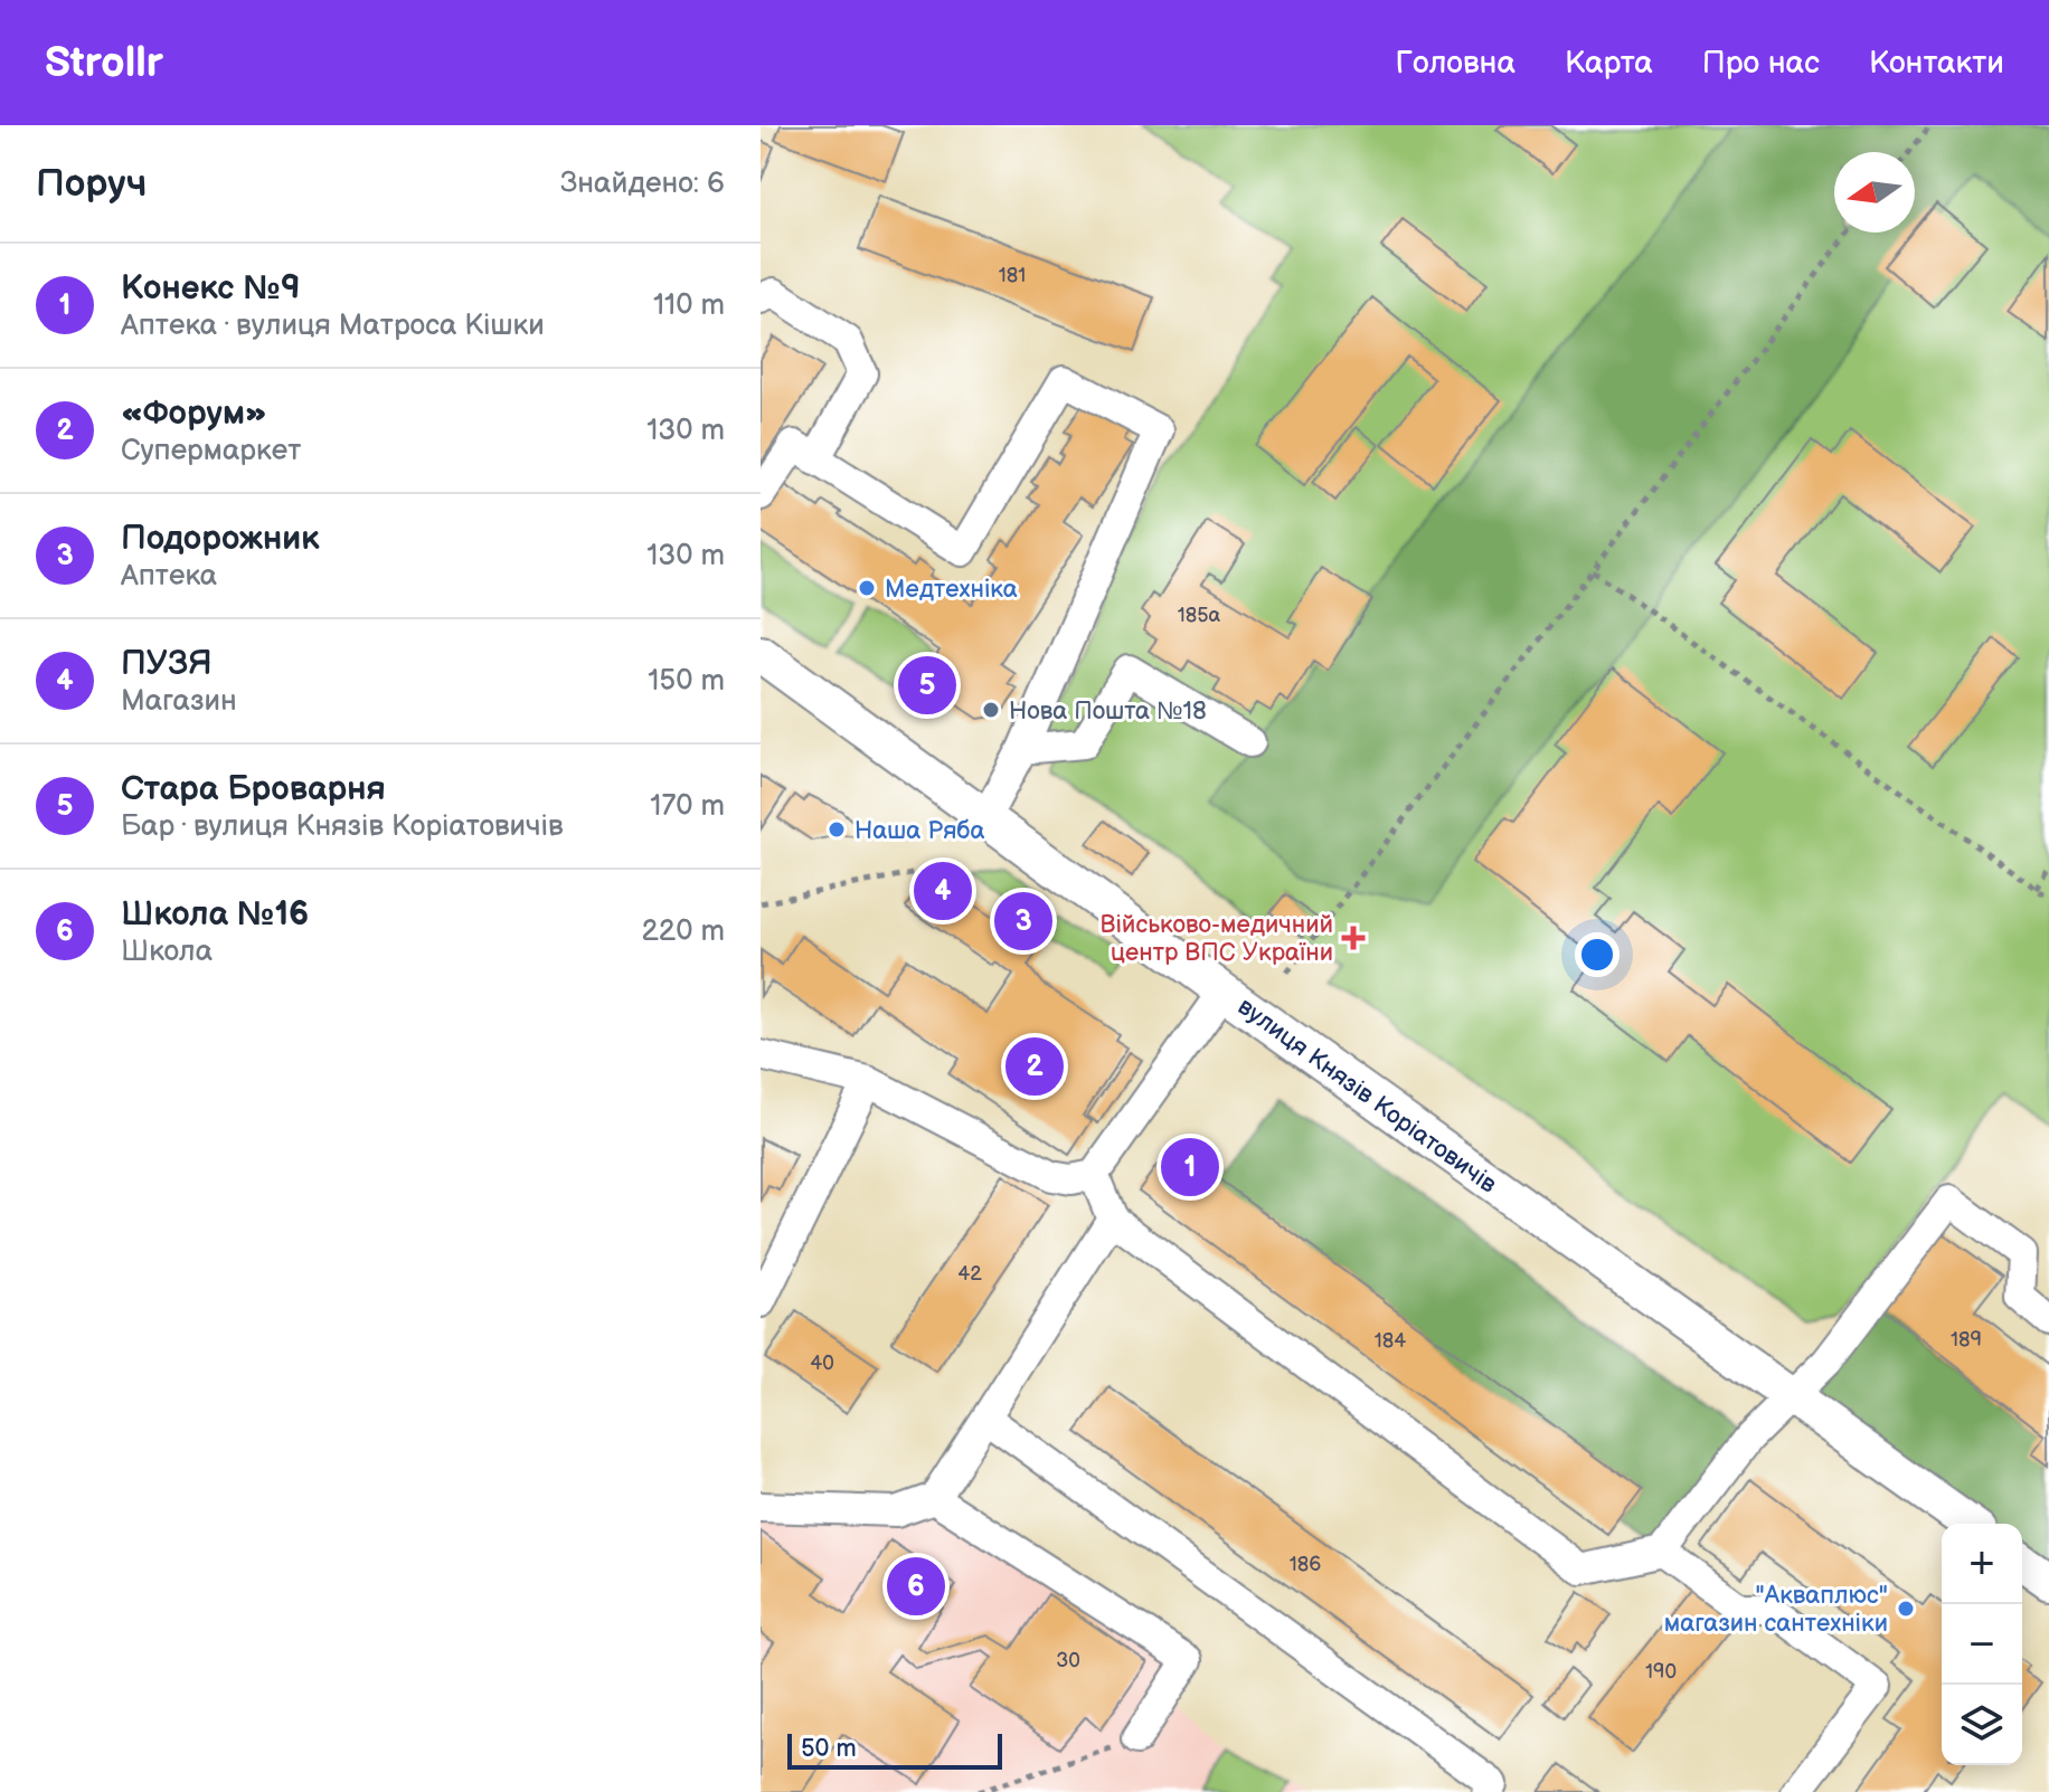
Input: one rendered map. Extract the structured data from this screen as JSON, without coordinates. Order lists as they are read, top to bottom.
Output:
{
  "streets": {
    "main road": ["вулиця Князів Коріатовичів"]
  },
  "places": {
    "other": [
      "Медтехніка",
      "Нова Пошта №18",
      "Наша Ряба",
      "\"Акваплюс\" магазин сантехніки"
    ],
    "health": ["Військово-медичний центр ВПС України"]
  },
  "house_numbers": [
    "181",
    "185а",
    "42",
    "189",
    "184",
    "40",
    "186",
    "30",
    "190"
  ],
  "scale_bar": "50 m",
  "north": "left",
  "page": {
    "header": "Strollr",
    "nav": [
      "Головна",
      "Карта",
      "Про нас",
      "Контакти"
    ],
    "heading": ["Поруч", "Знайдено: 6"],
    "list": [
      {
        "mark": "1",
        "name": "Конекс №9",
        "note": "Аптека · вулиця Матроса Кішки",
        "value": "110 m"
      },
      {
        "mark": "2",
        "name": "«Форум»",
        "note": "Супермаркет",
        "value": "130 m"
      },
      {
        "mark": "3",
        "name": "Подорожник",
        "note": "Аптека",
        "value": "130 m"
      },
      {
        "mark": "4",
        "name": "ПУЗЯ",
        "note": "Магазин",
        "value": "150 m"
      },
      {
        "mark": "5",
        "name": "Стара Броварня",
        "note": "Бар · вулиця Князів Коріатовичів",
        "value": "170 m"
      },
      {
        "mark": "6",
        "name": "Школа №16",
        "note": "Школа",
        "value": "220 m"
      }
    ],
    "pins": [
      "5",
      "4",
      "3",
      "2",
      "1",
      "6"
    ],
    "map_buttons": ["+", "−"],
    "scale": "50 m"
  }
}
